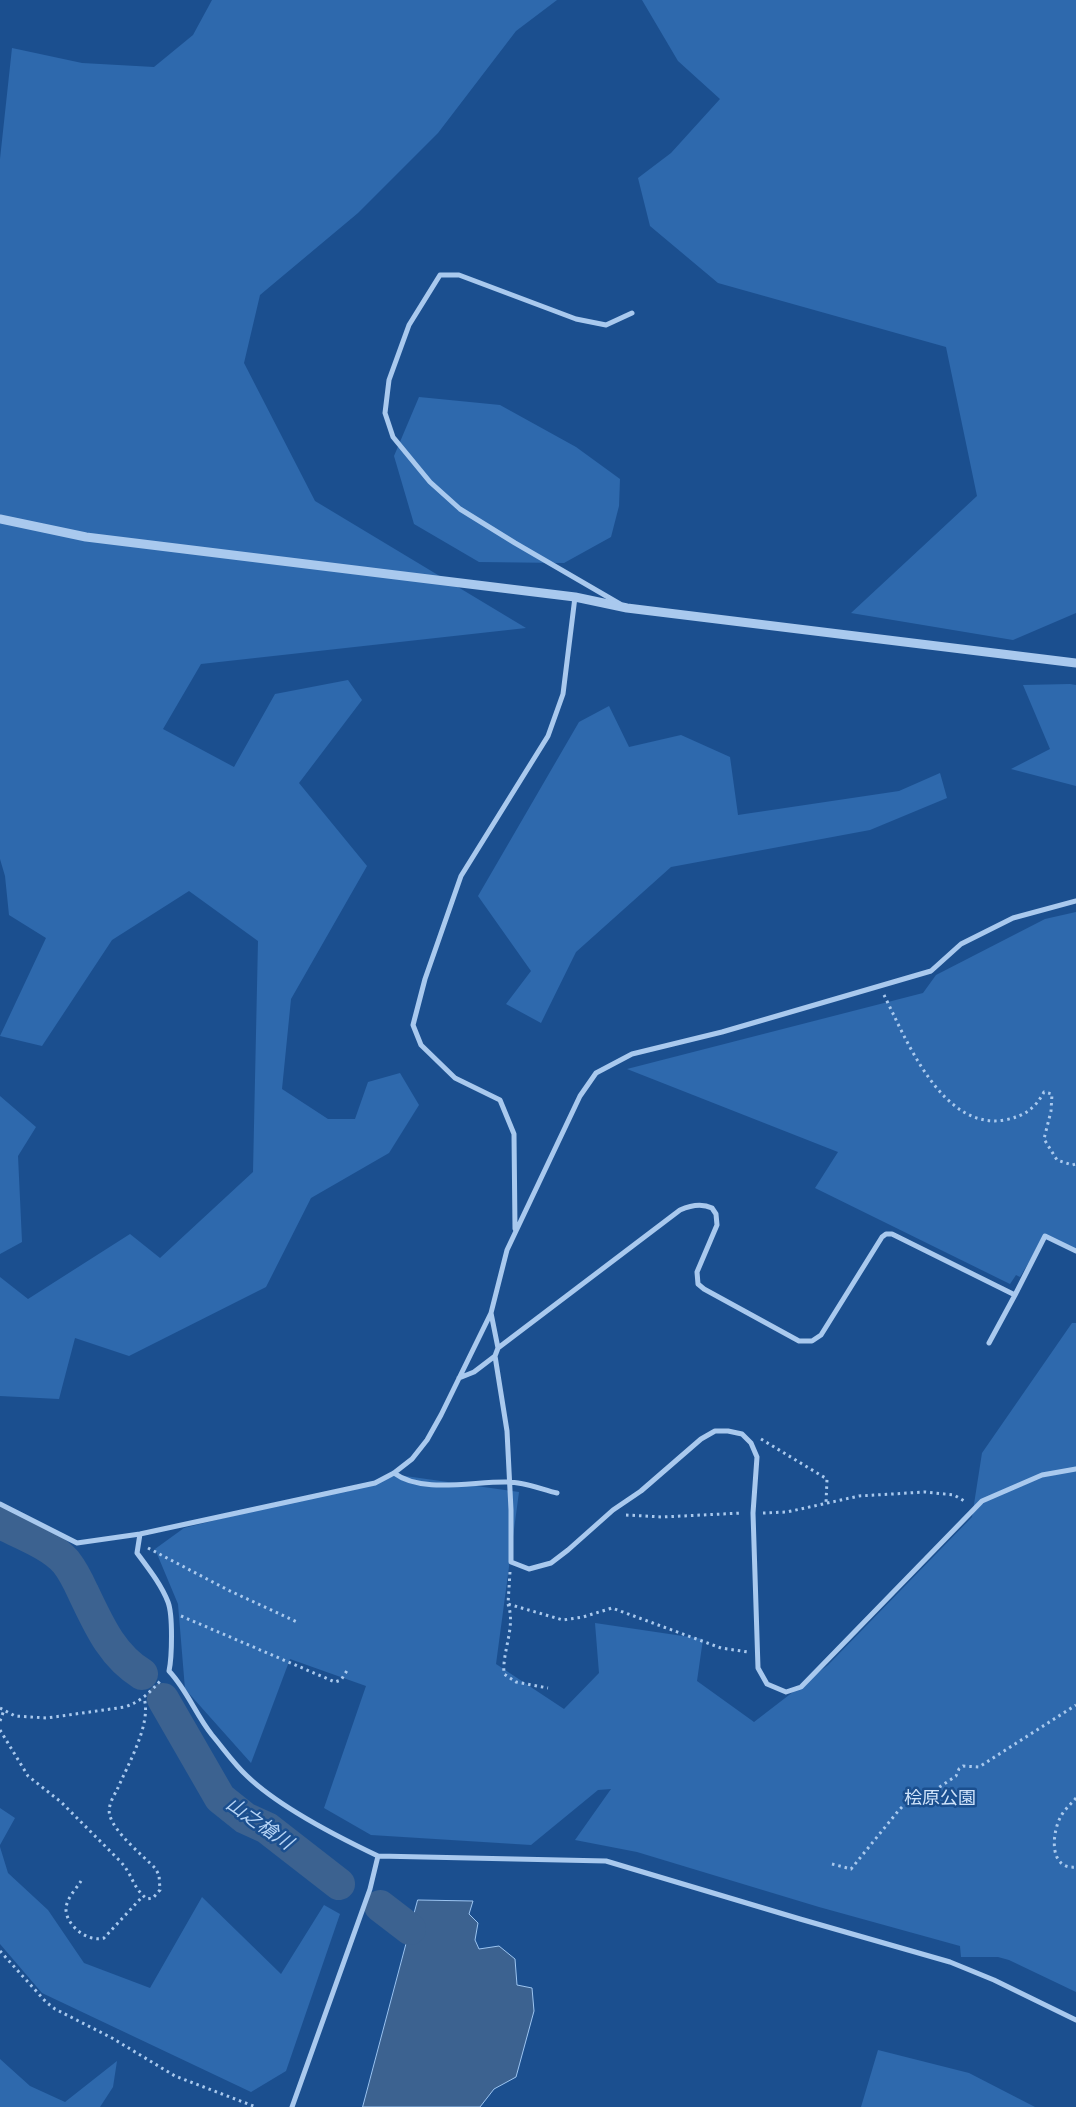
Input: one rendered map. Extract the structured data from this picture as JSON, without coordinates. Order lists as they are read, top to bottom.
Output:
{
  "water": ["山之槍川"],
  "parks": ["桧原公園"]
}
